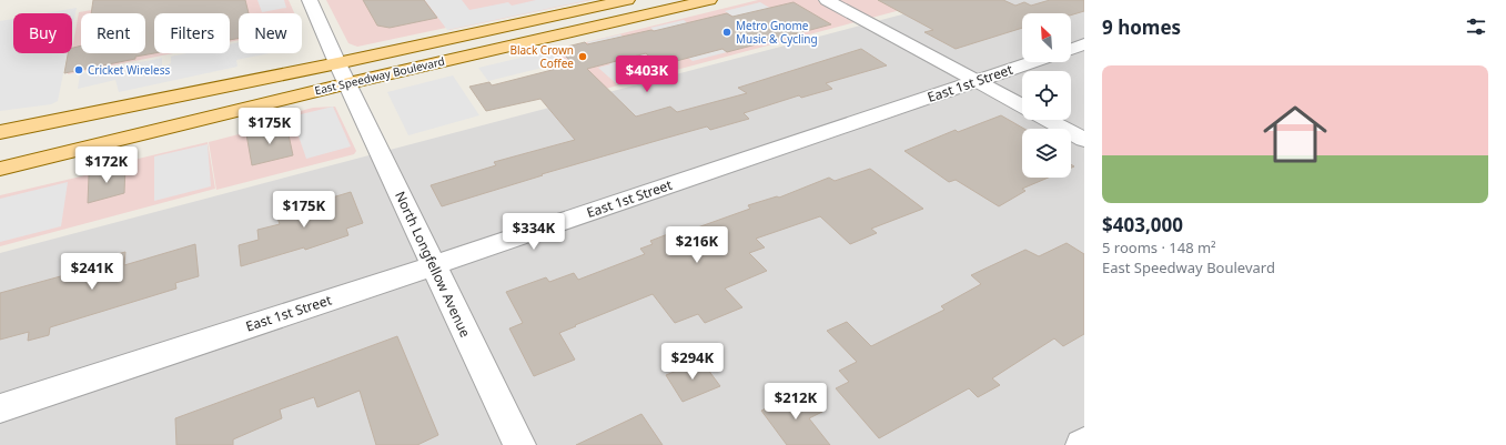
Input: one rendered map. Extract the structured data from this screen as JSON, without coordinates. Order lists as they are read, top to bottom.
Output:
{
  "streets": {
    "main road": ["East Speedway Boulevard"],
    "street": ["East 1st Street", "North Longfellow Avenue"]
  },
  "crossings": [
    ["East Speedway Boulevard", "North Longfellow Avenue"],
    ["East 1st Street", "North Longfellow Avenue"]
  ],
  "places": ["Metro Gnome Music & Cycling", "Black Crown Coffee", "Cricket Wireless"],
  "north": "top left",
  "page": {
    "heading": "9 homes",
    "chip": [
      "Buy",
      "Rent",
      "Filters",
      "New"
    ],
    "list": [
      {
        "name": "$403,000",
        "note": "5 rooms · 148 m² · East Speedway Boulevard"
      }
    ],
    "price": [
      "$403K",
      "$175K",
      "$172K",
      "$175K",
      "$334K",
      "$216K",
      "$241K",
      "$294K",
      "$212K"
    ]
  }
}
